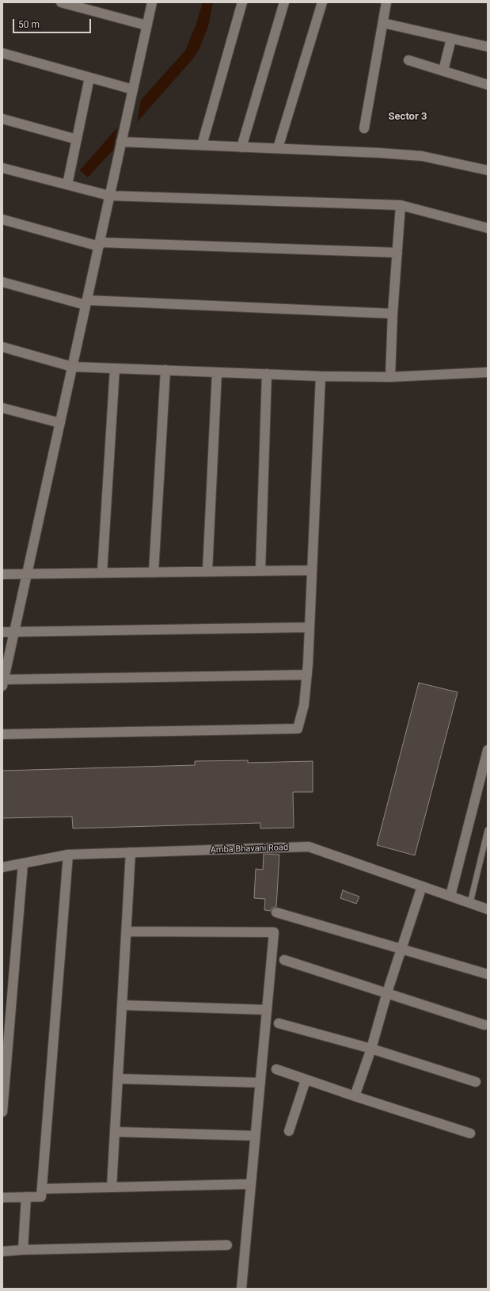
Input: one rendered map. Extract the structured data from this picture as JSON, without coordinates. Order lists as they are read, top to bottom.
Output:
{
  "streets": {
    "street": ["Amba Bhavani Road"]
  },
  "districts": ["Sector 3"],
  "scale_bar": "50 m"
}
